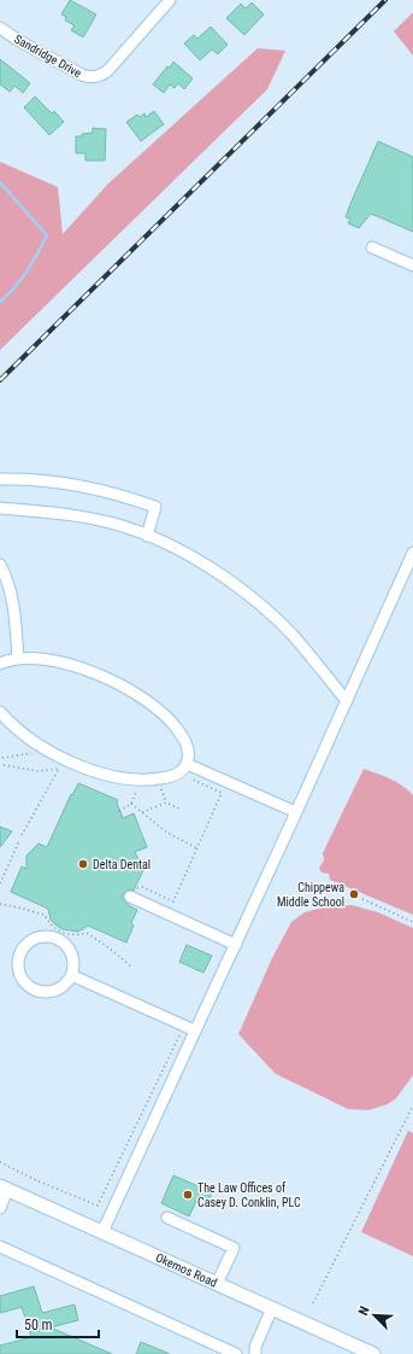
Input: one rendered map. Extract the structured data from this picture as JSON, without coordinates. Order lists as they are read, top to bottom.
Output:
{
  "streets": {
    "main road": ["Okemos Road"],
    "street": ["Sandridge Drive"]
  },
  "places": ["Delta Dental", "Chippewa Middle School", "The Law Offices of Casey D. Conklin, PLC"],
  "scale_bar": "50 m",
  "north": "top left"
}
